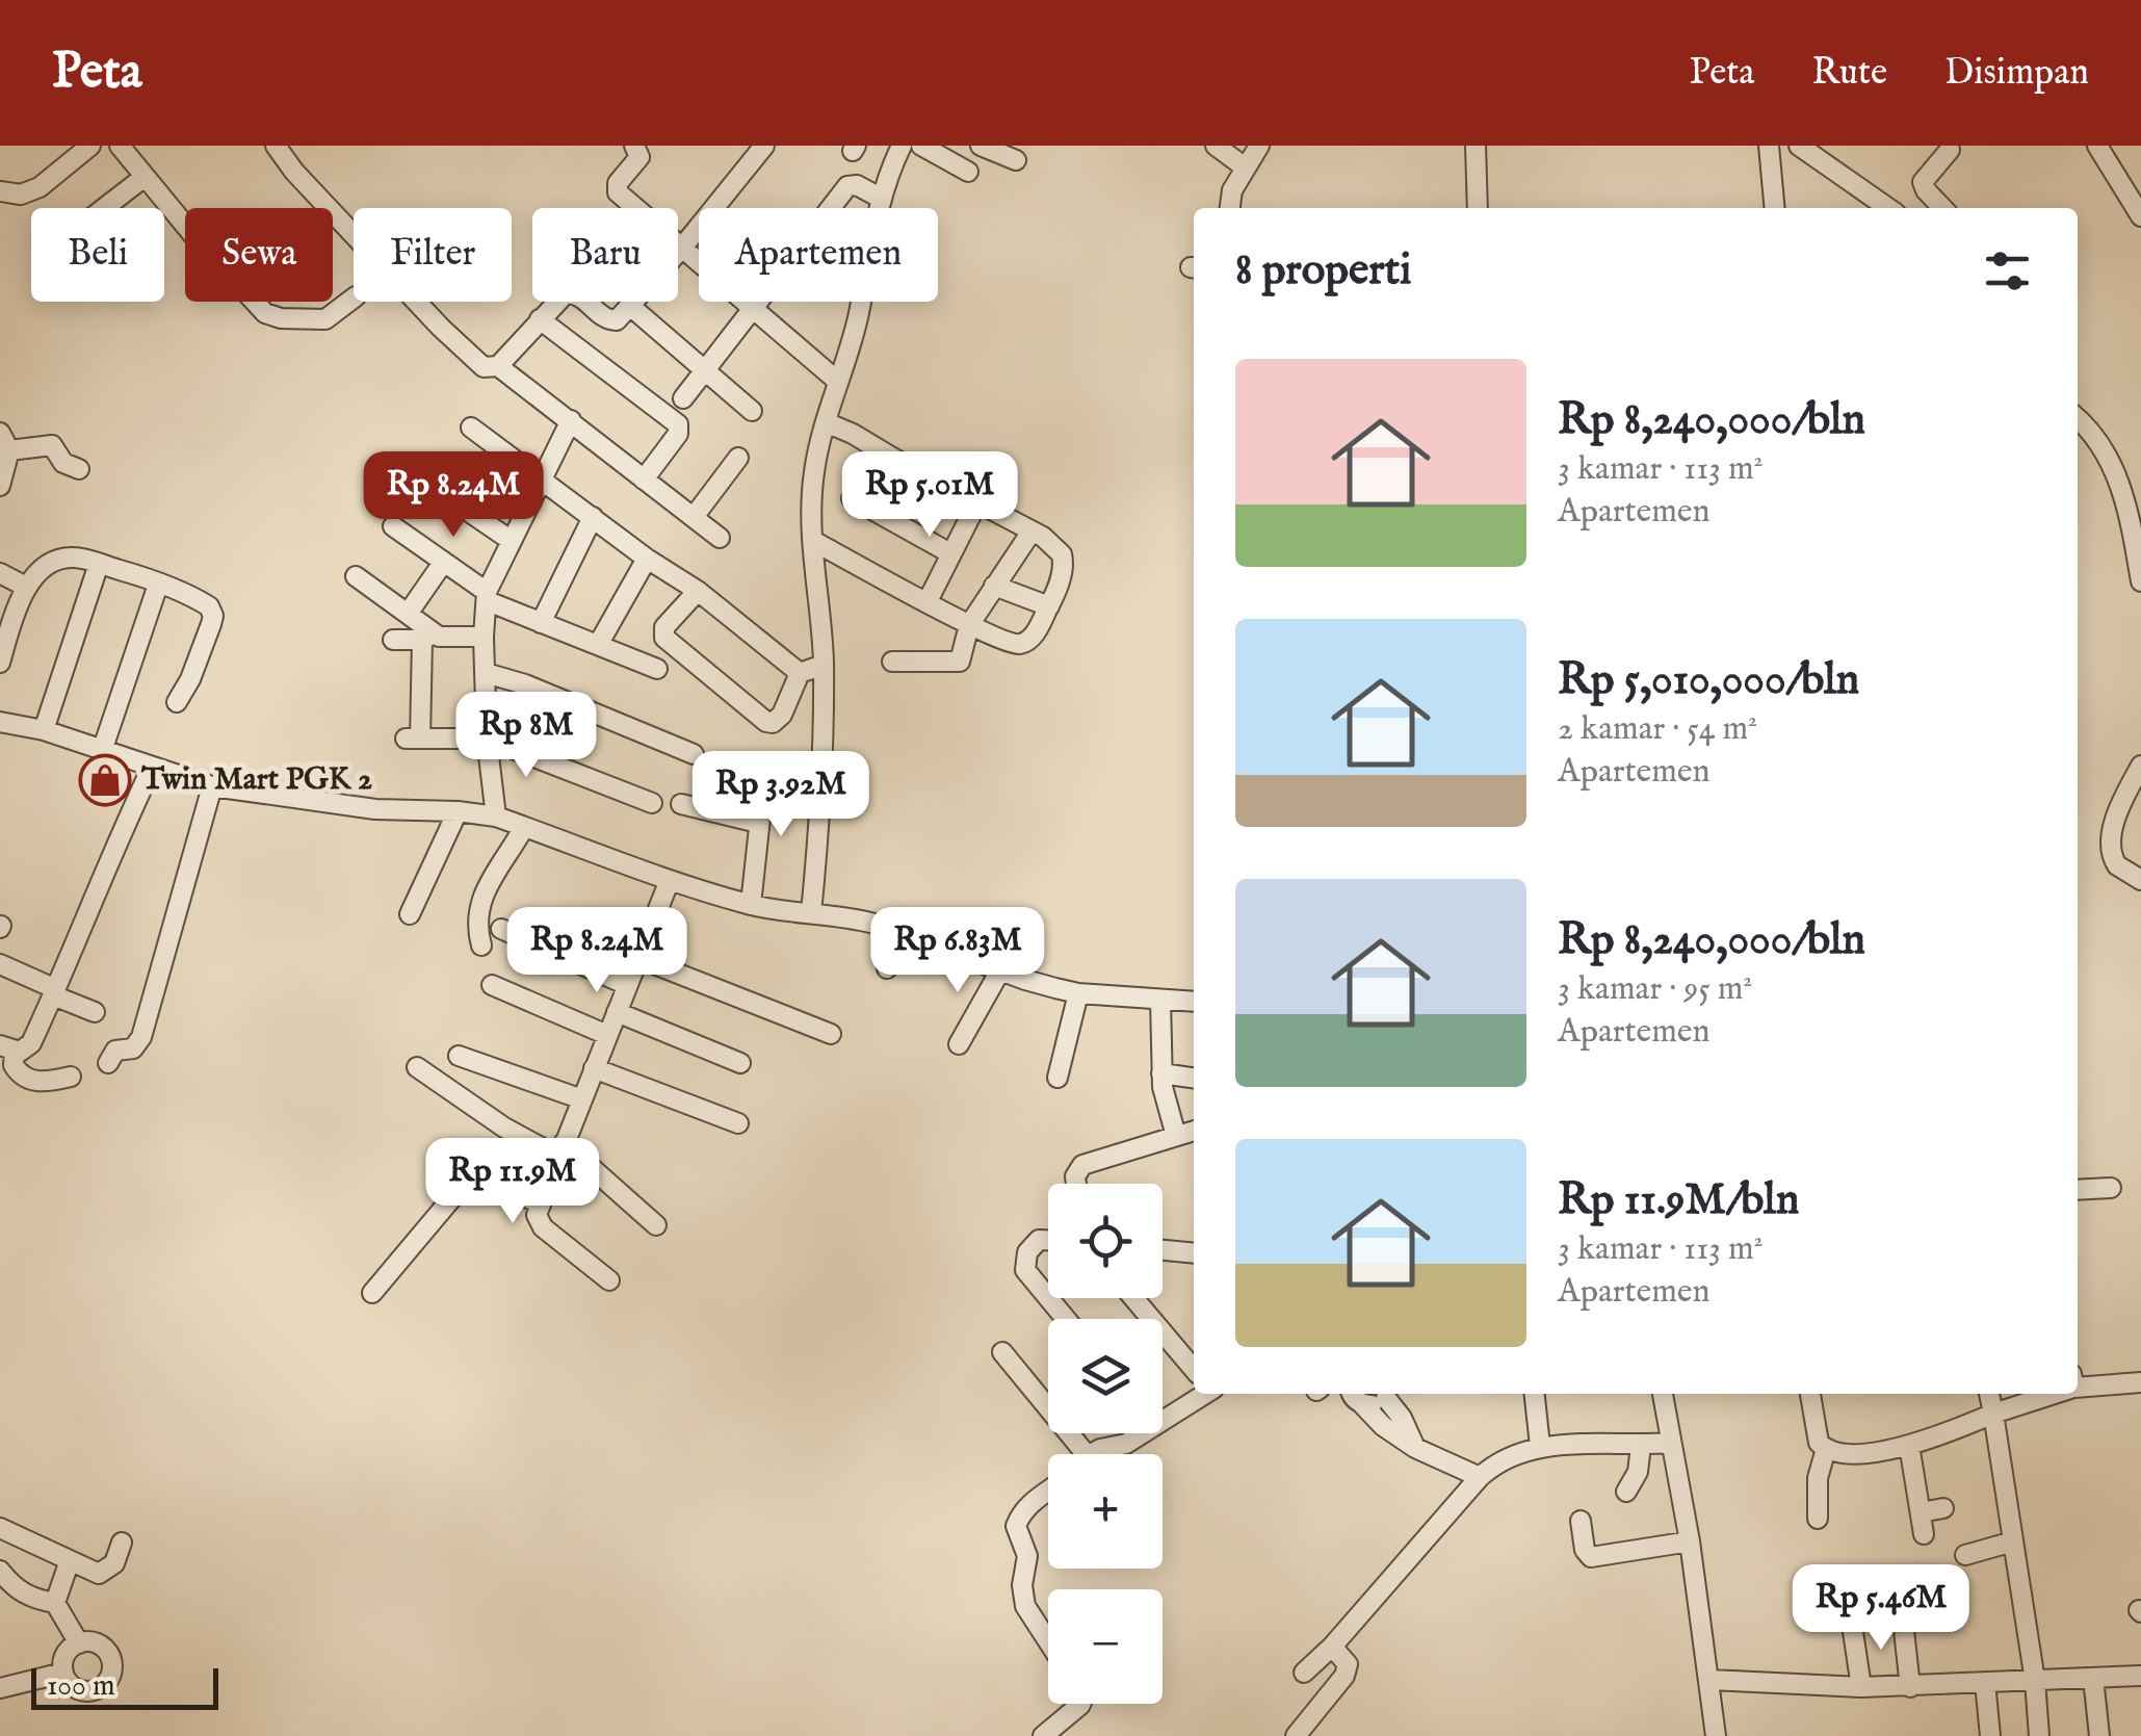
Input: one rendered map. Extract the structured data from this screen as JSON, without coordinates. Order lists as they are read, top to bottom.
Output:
{
  "places": {
    "shop": ["Twin Mart PGK 2"]
  },
  "scale_bar": "100 m",
  "page": {
    "header": "Peta",
    "nav": ["Peta", "Rute", "Disimpan"],
    "chip": [
      "Beli",
      "Sewa",
      "Filter",
      "Baru",
      "Apartemen"
    ],
    "heading": "8 properti",
    "list": [
      {
        "name": "Rp 8,240,000/bln",
        "note": "3 kamar · 113 m² · Apartemen"
      },
      {
        "name": "Rp 5,010,000/bln",
        "note": "2 kamar · 54 m² · Apartemen"
      },
      {
        "name": "Rp 8,240,000/bln",
        "note": "3 kamar · 95 m² · Apartemen"
      },
      {
        "name": "Rp 11.9M/bln",
        "note": "3 kamar · 113 m² · Apartemen"
      }
    ],
    "price": [
      "Rp 8.24M",
      "Rp 5.01M",
      "Rp 8M",
      "Rp 3.92M",
      "Rp 8.24M",
      "Rp 6.83M",
      "Rp 11.9M",
      "Rp 5.46M"
    ],
    "map_buttons": ["+", "−"],
    "scale": "100 m"
  }
}
